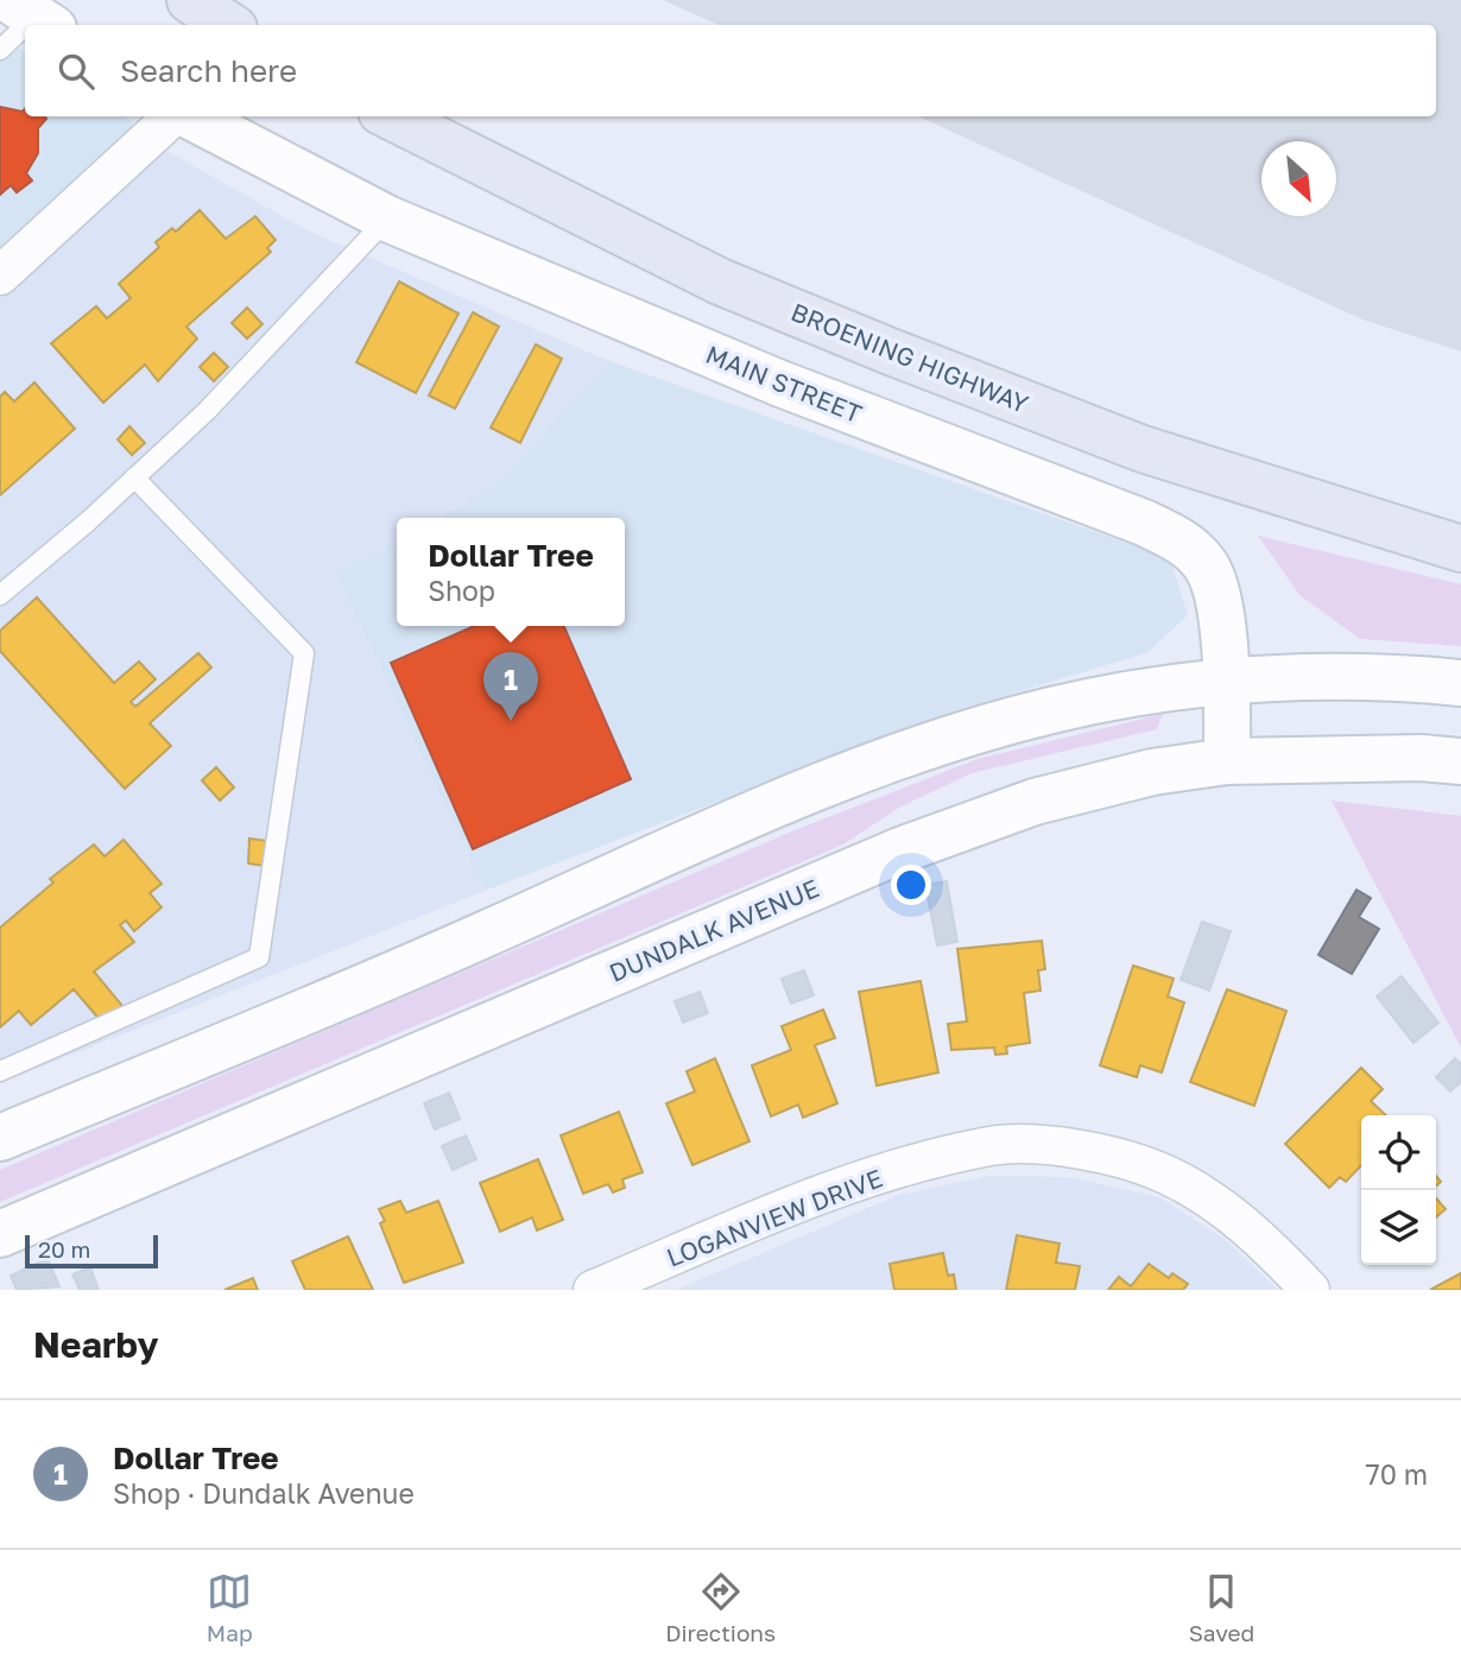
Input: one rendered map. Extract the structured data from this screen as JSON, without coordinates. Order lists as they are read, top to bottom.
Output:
{
  "streets": {
    "main road": ["BROENING HIGHWAY", "MAIN STREET", "DUNDALK AVENUE"],
    "street": ["LOGANVIEW DRIVE"]
  },
  "crossings": [
    ["MAIN STREET", "DUNDALK AVENUE"]
  ],
  "scale_bar": "20 m",
  "north": "bottom right",
  "page": {
    "search": "Search here",
    "popup": ["Dollar Tree", "Shop"],
    "pins": "1",
    "scale": "20 m",
    "heading": "Nearby",
    "list": [
      {
        "mark": "1",
        "name": "Dollar Tree",
        "note": "Shop · Dundalk Avenue",
        "value": "70 m"
      }
    ],
    "nav": ["Map", "Directions", "Saved"]
  }
}
